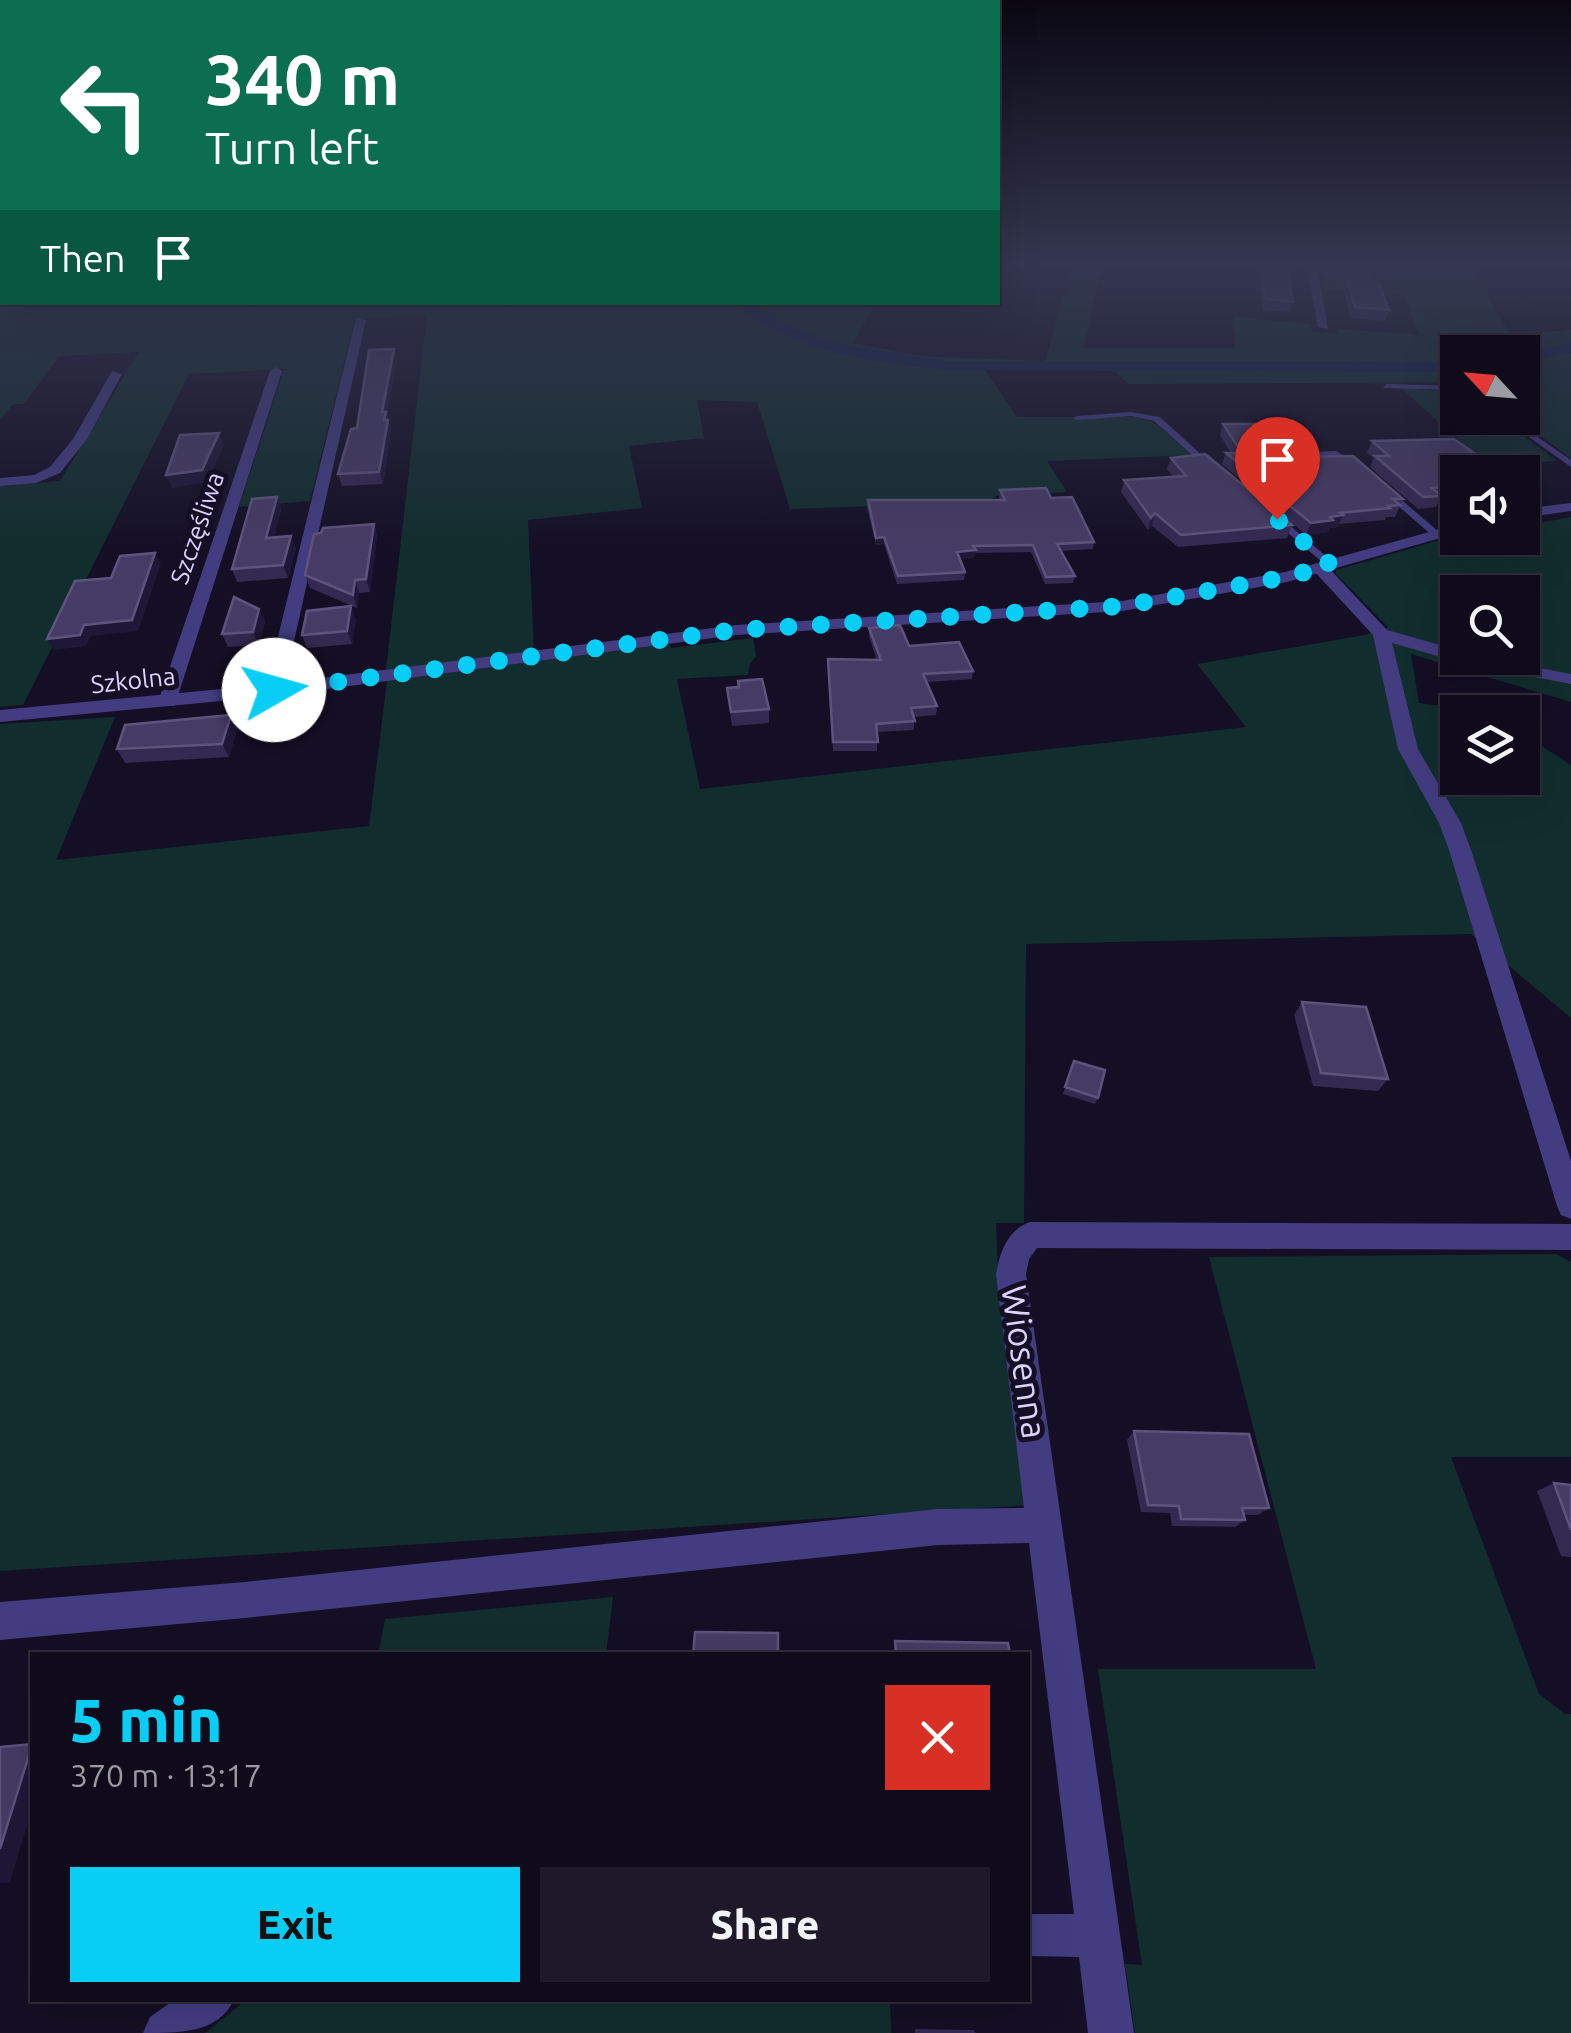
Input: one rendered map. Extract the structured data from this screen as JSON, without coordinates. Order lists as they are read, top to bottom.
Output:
{
  "streets": {
    "street": ["Szczęśliwa", "Szkolna", "Wiosenna"]
  },
  "crossings": [
    ["Szczęśliwa", "Szkolna"]
  ],
  "north": "top left",
  "page": {
    "turn": ["340 m", "Turn left"],
    "then": "Then",
    "heading": ["5 min", "370 m · 13:17"],
    "buttons": ["Exit", "Share"]
  }
}
